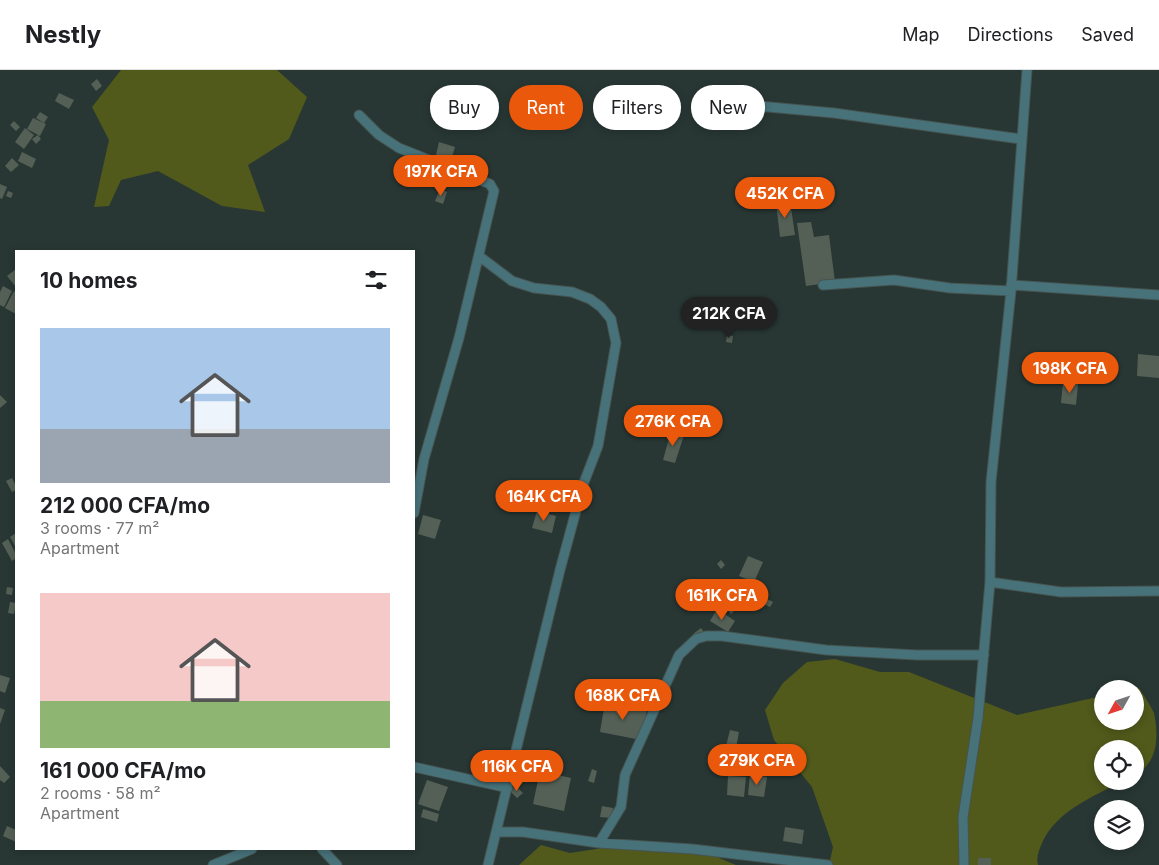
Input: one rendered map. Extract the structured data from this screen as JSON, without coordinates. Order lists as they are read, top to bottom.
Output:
{
  "north": "bottom left",
  "page": {
    "header": "Nestly",
    "nav": ["Map", "Directions", "Saved"],
    "chip": [
      "Buy",
      "Rent",
      "Filters",
      "New"
    ],
    "price": [
      "197K CFA",
      "452K CFA",
      "212K CFA",
      "198K CFA",
      "276K CFA",
      "164K CFA",
      "161K CFA",
      "168K CFA",
      "279K CFA",
      "116K CFA"
    ],
    "heading": "10 homes",
    "list": [
      {
        "name": "212 000 CFA/mo",
        "note": "3 rooms · 77 m² · Apartment"
      },
      {
        "name": "161 000 CFA/mo",
        "note": "2 rooms · 58 m² · Apartment"
      }
    ]
  }
}
